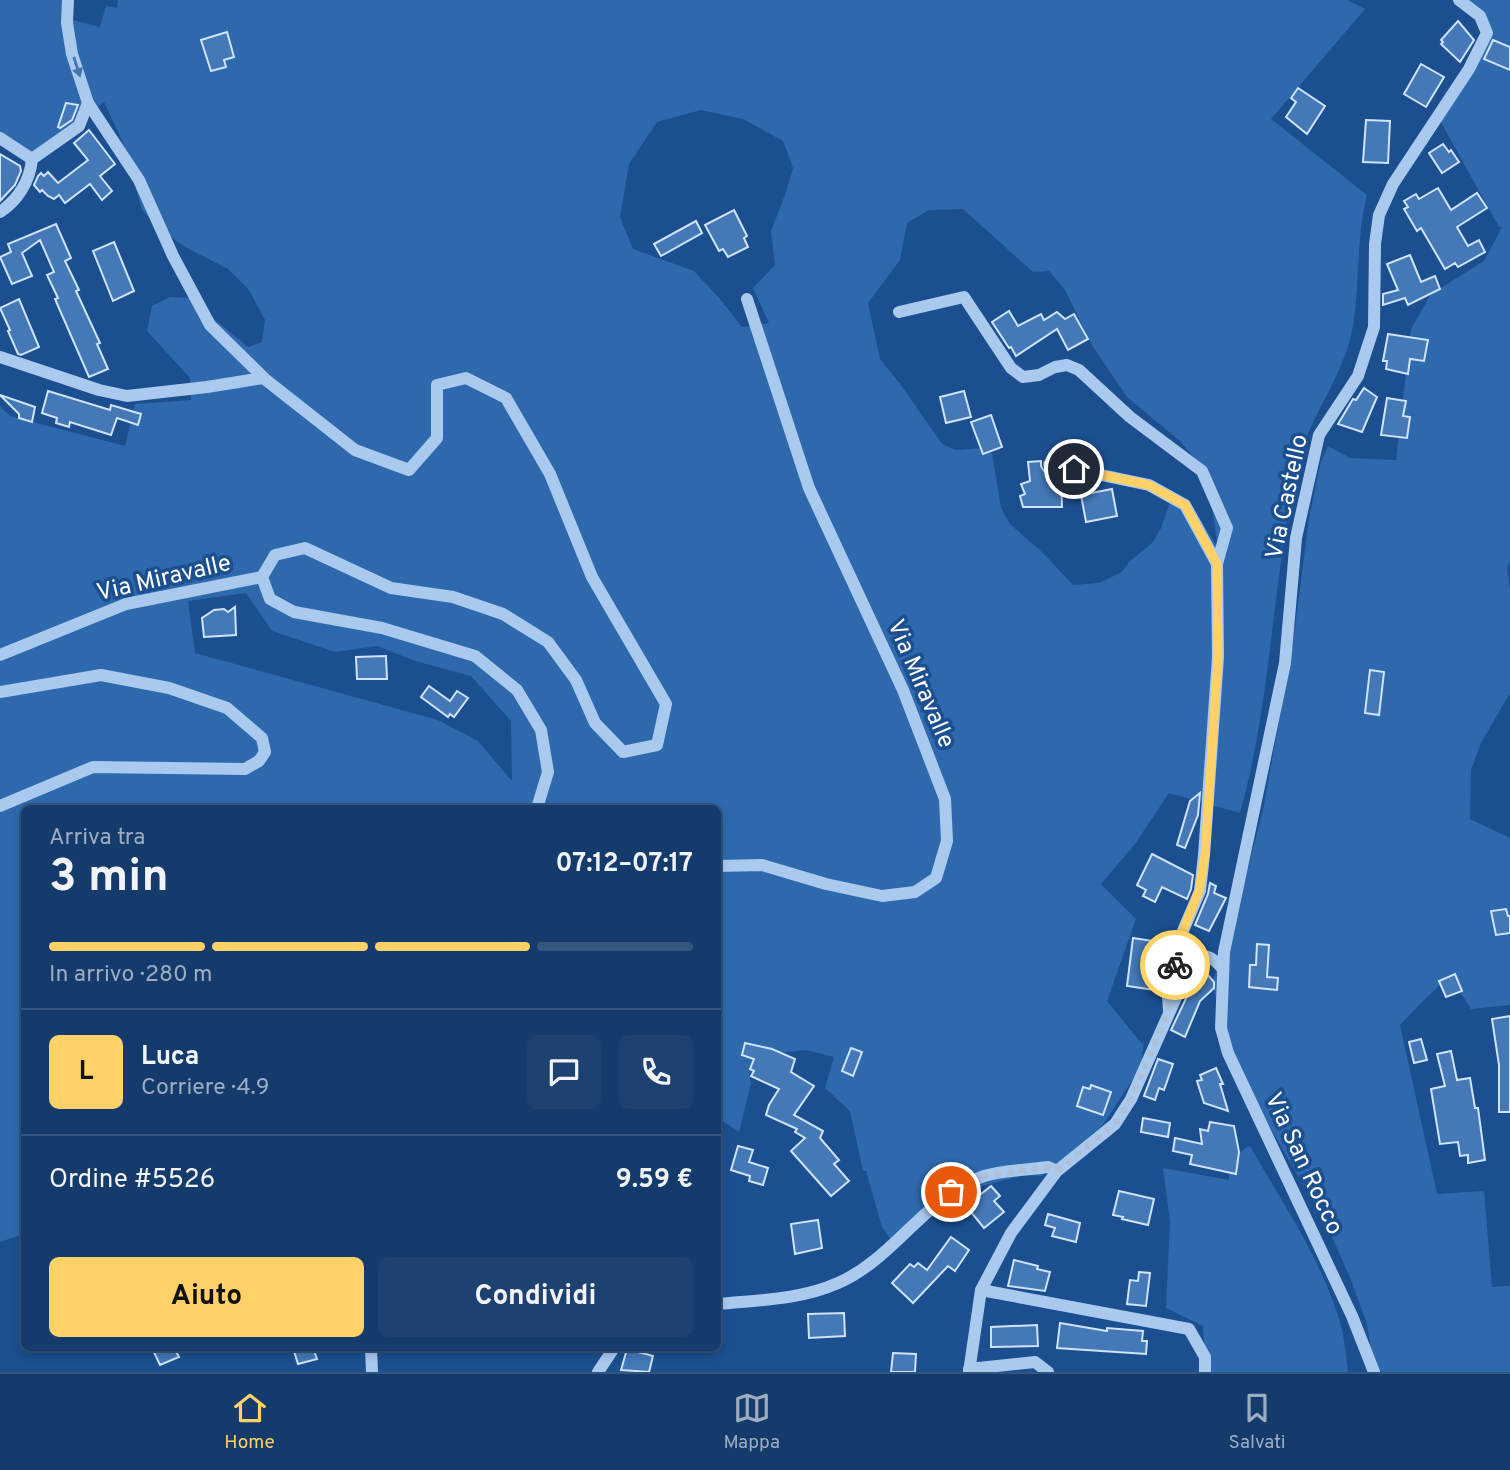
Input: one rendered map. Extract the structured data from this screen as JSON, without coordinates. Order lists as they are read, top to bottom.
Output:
{
  "streets": {
    "street": ["Via Castello", "Via Miravalle", "Via San Rocco"]
  },
  "crossings": [
    ["Via Castello", "Via San Rocco"]
  ],
  "page": {
    "heading": ["3 min", "Arriva tra", "07:12–07:17"],
    "panel": [
      "Luca",
      "Corriere · 4.9",
      "Ordine #5526",
      "9.59 €"
    ],
    "bar": "In arrivo · 280 m",
    "round": "L",
    "buttons": ["Aiuto", "Condividi"],
    "tabs": ["Home", "Mappa", "Salvati"]
  }
}
